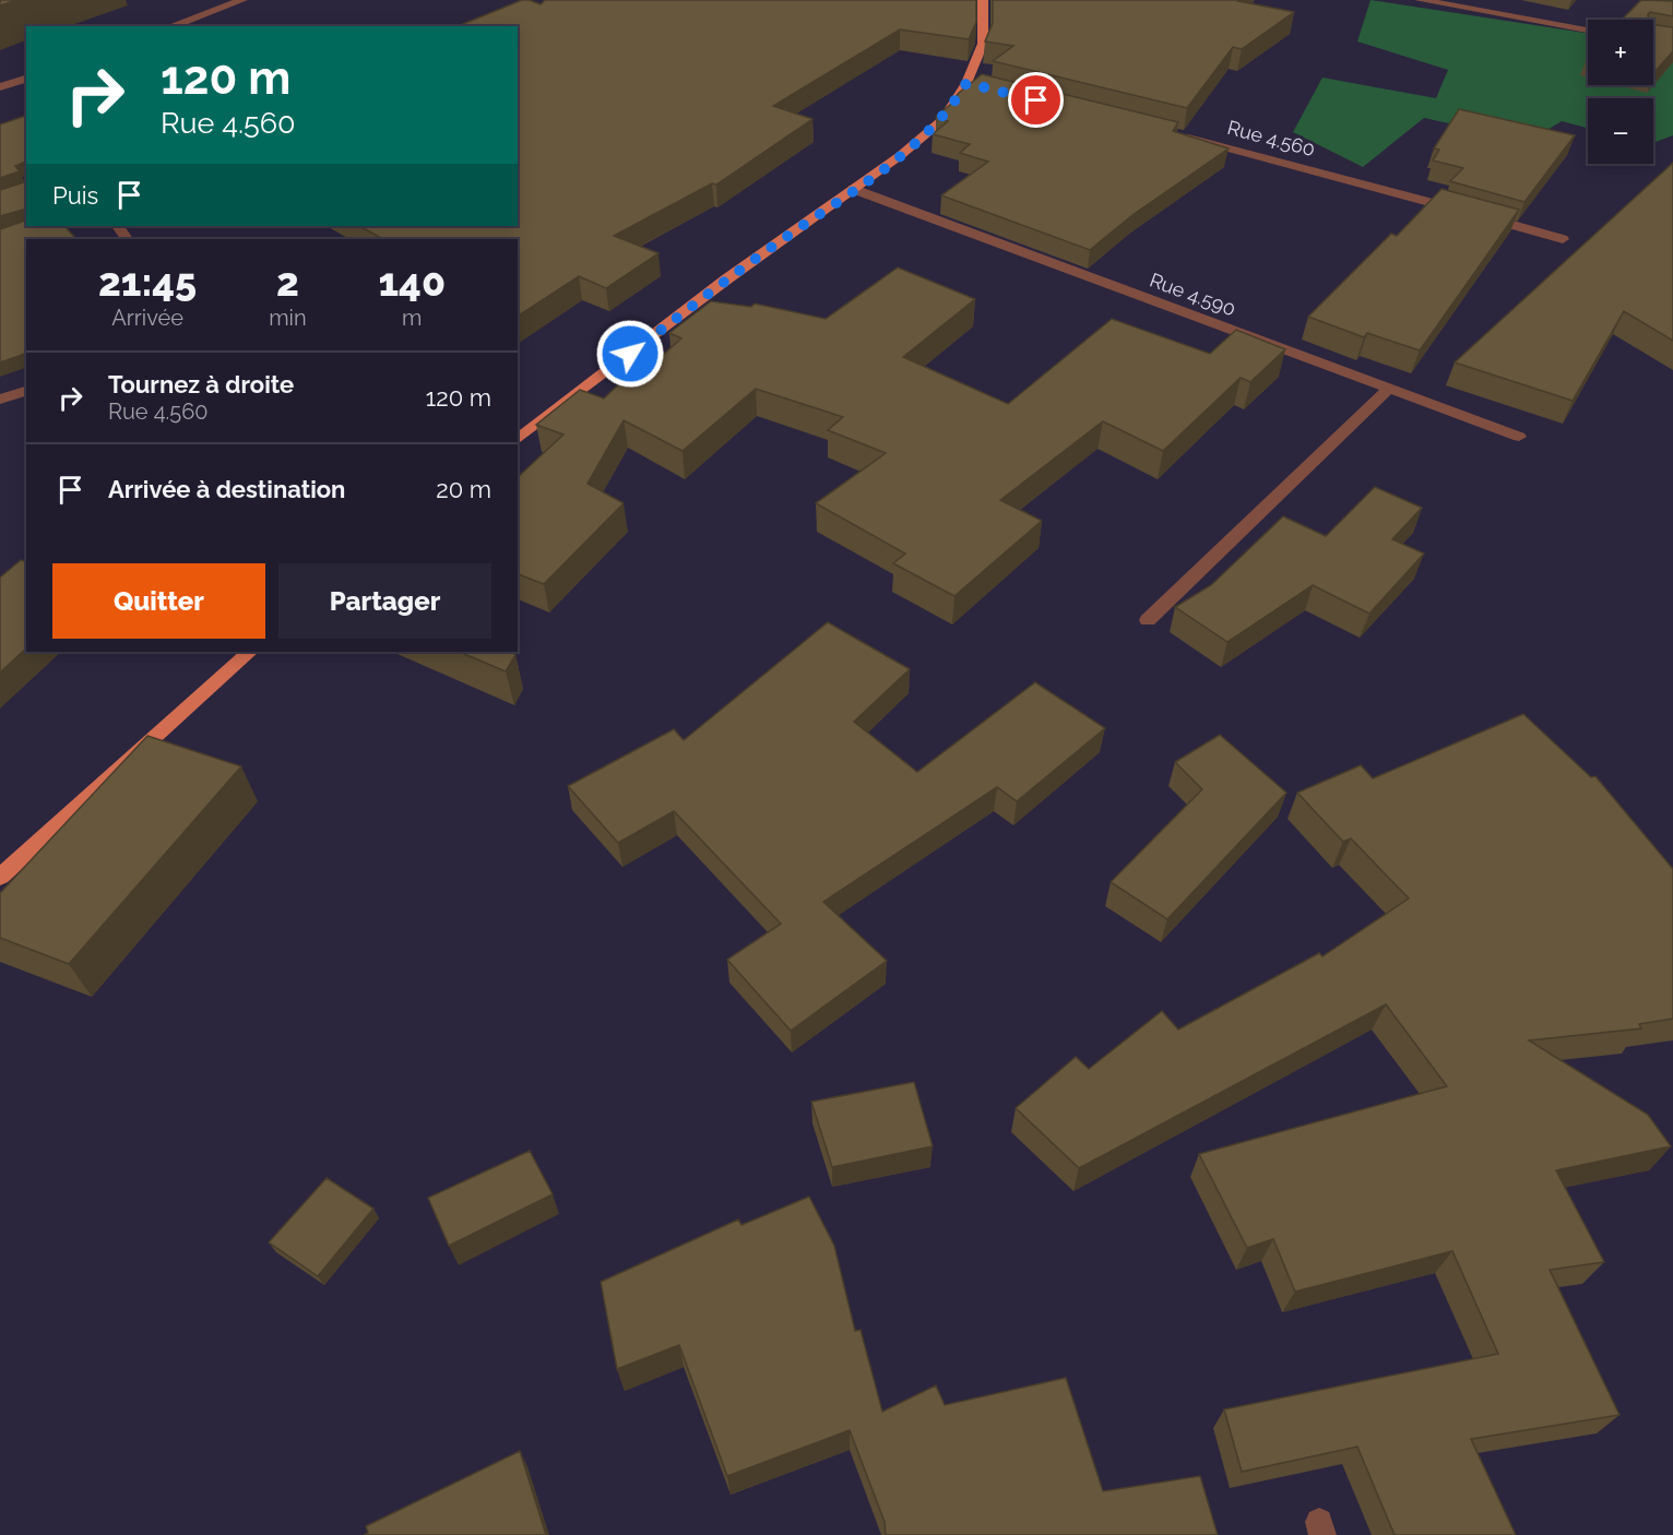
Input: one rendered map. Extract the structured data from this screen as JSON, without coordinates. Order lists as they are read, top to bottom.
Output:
{
  "streets": {
    "street": ["Rue 4.560", "Rue 4.590"]
  },
  "page": {
    "map_buttons": ["+", "−"],
    "turn": ["120 m", "Rue 4.560"],
    "then": "Puis",
    "eta": [
      "21:45",
      "Arrivée",
      "2",
      "min",
      "140",
      "m"
    ],
    "list": [
      {
        "name": "Tournez à droite",
        "note": "Rue 4.560",
        "value": "120 m"
      },
      {
        "name": "Arrivée à destination",
        "value": "20 m"
      }
    ],
    "buttons": ["Quitter", "Partager"]
  }
}
